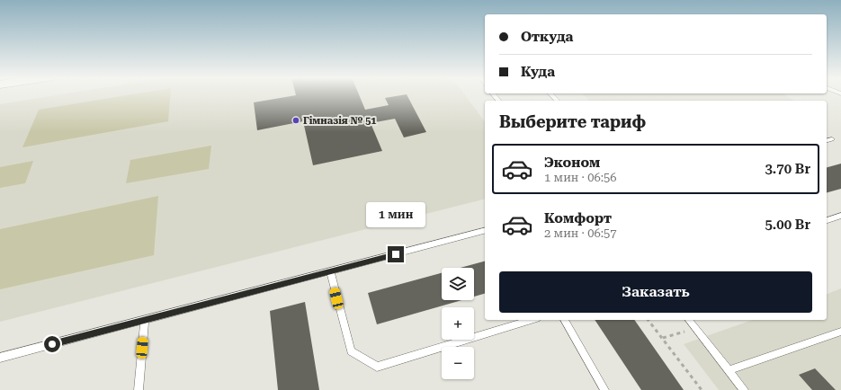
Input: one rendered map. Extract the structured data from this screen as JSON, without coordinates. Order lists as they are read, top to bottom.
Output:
{
  "places": ["Гімназія № 51"],
  "page": {
    "banner": ["Откуда", "Куда"],
    "heading": "Выберите тариф",
    "list": [
      {
        "name": "Эконом",
        "note": "1 мин · 06:56",
        "value": "3.70 Br"
      },
      {
        "name": "Комфорт",
        "note": "2 мин · 06:57",
        "value": "5.00 Br"
      }
    ],
    "bubble": "1 мин",
    "buttons": "Заказать",
    "map_buttons": ["+", "−"]
  }
}
